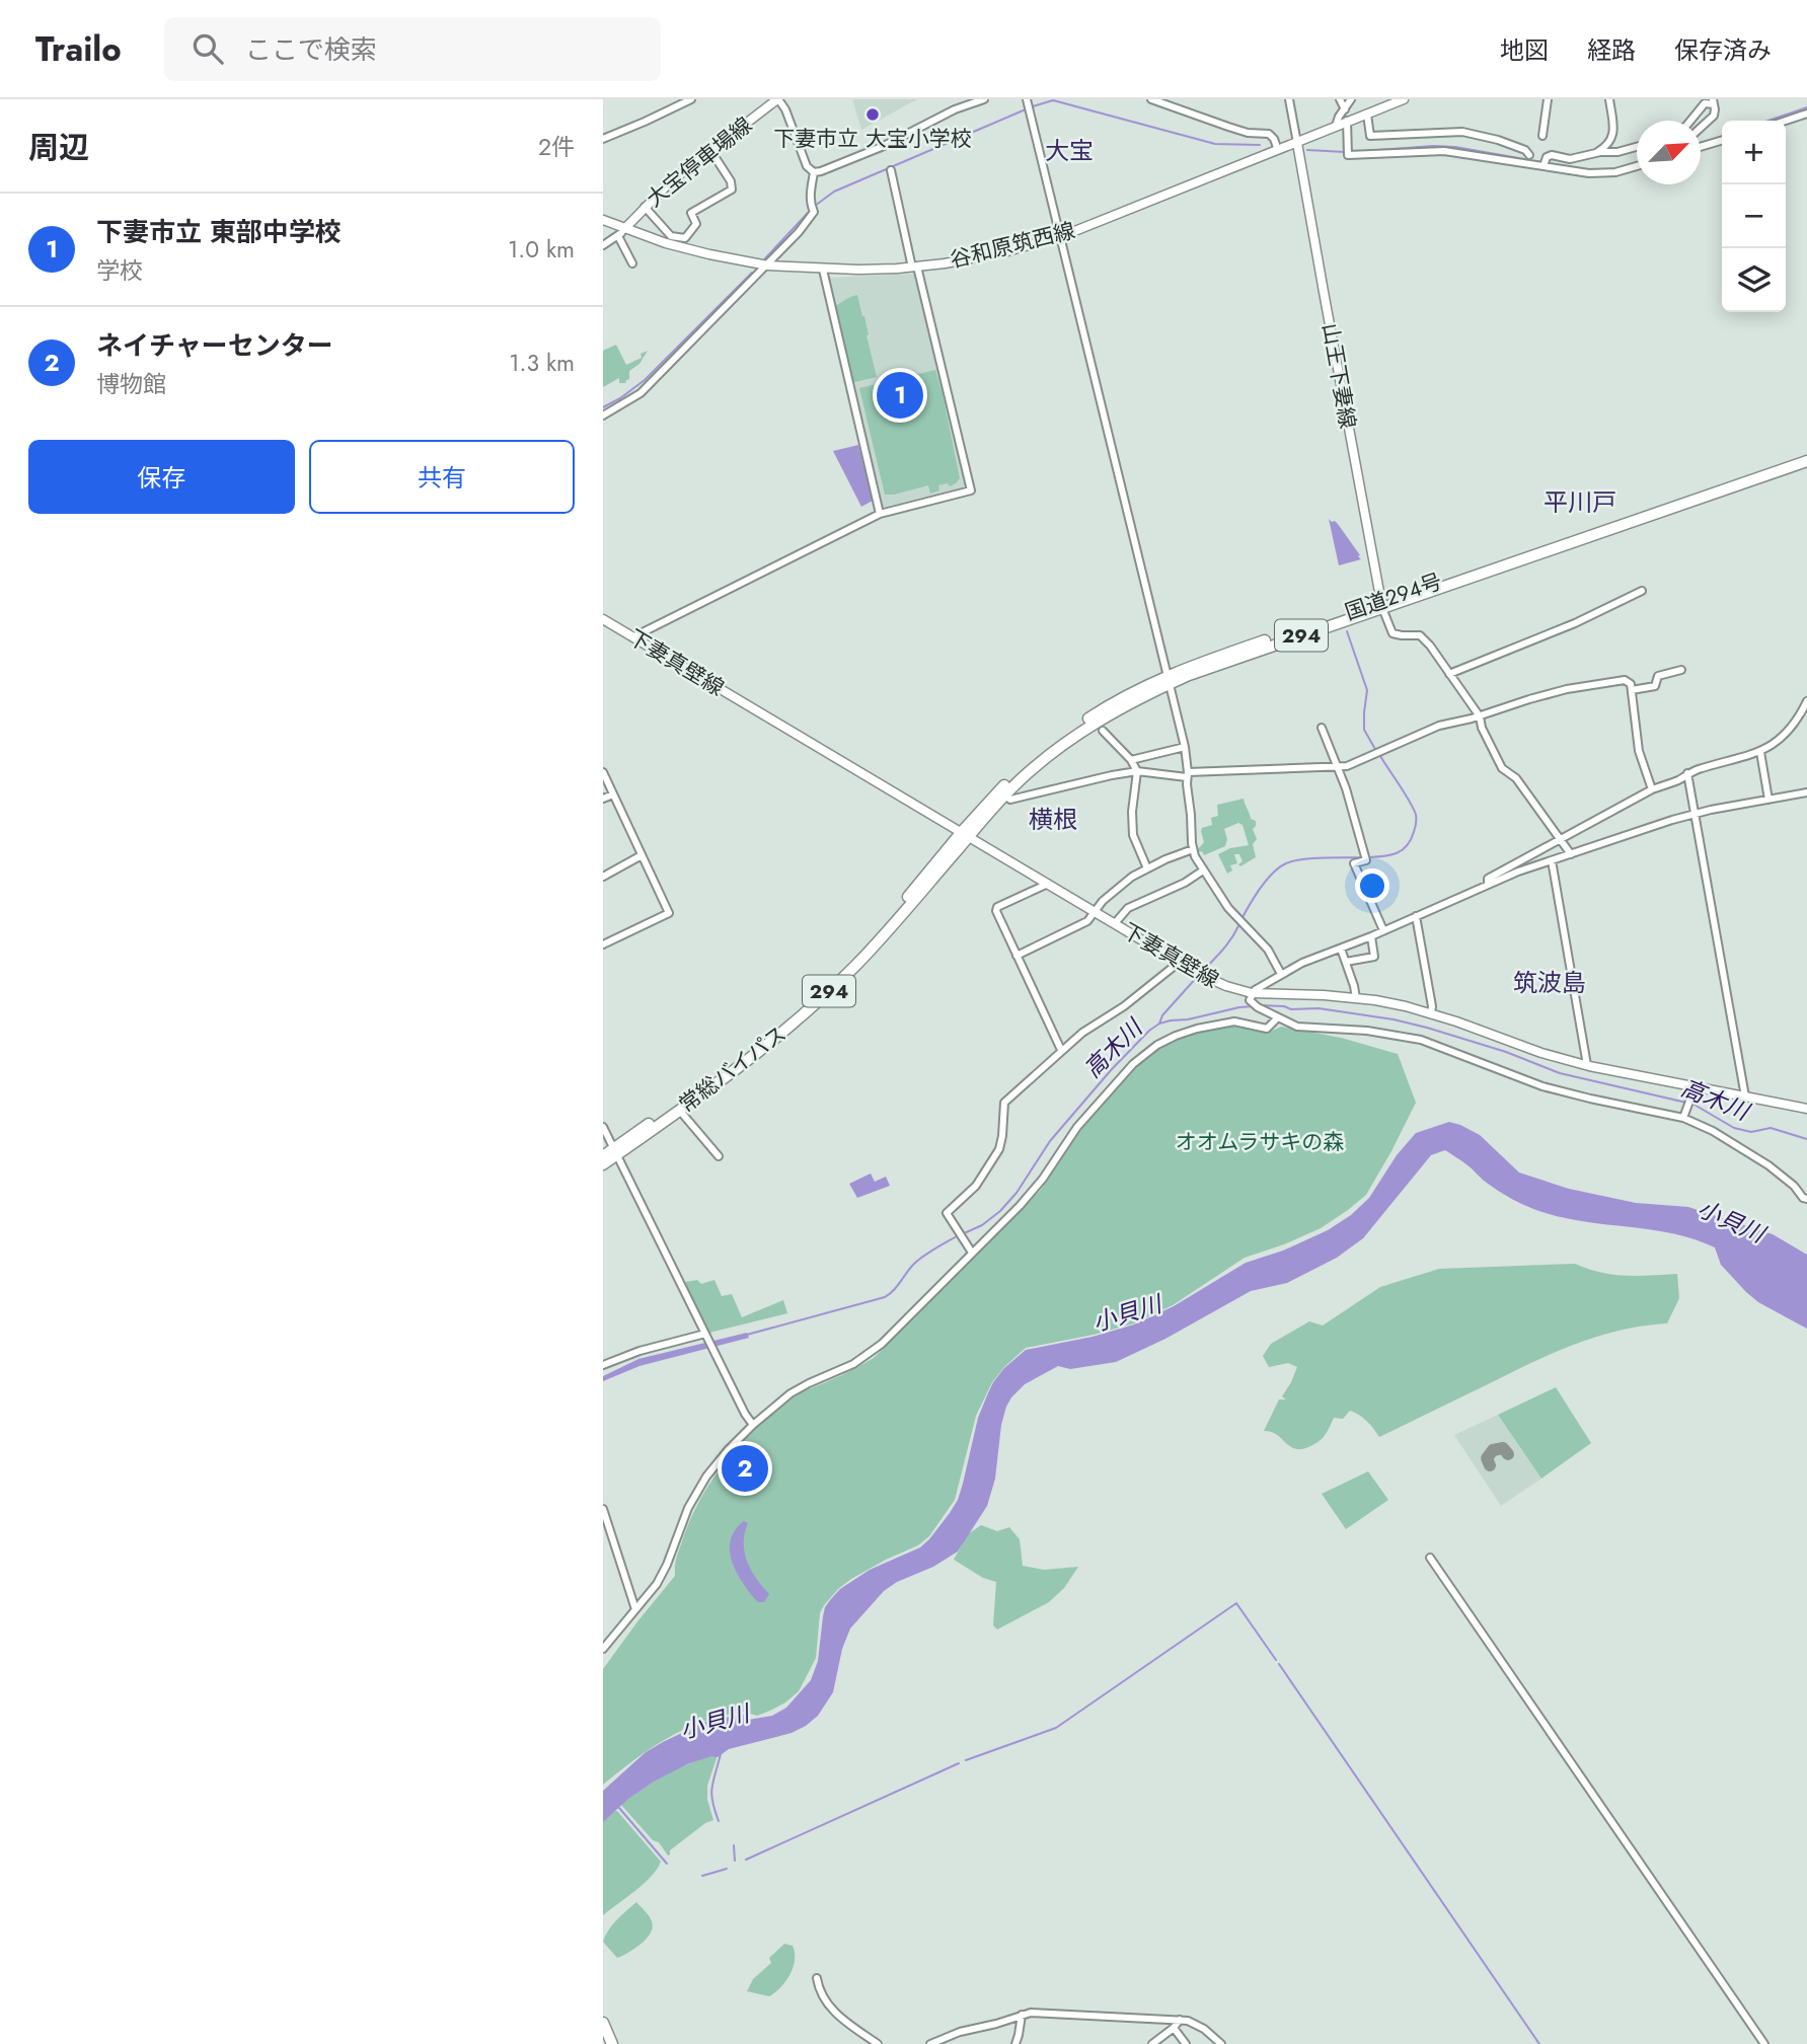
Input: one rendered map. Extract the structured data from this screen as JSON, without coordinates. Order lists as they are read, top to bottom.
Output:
{
  "streets": {
    "highway": ["国道294号", "294", "常総バイパス"],
    "main road": [
      "大宝停車場線",
      "谷和原筑西線",
      "山王下妻線",
      "下妻真壁線"
    ]
  },
  "crossings": [
    ["大宝停車場線", "谷和原筑西線"],
    ["谷和原筑西線", "山王下妻線"],
    ["山王下妻線", "国道294号"],
    ["国道294号", "下妻真壁線"],
    ["国道294号", "常総バイパス"],
    ["下妻真壁線", "常総バイパス"]
  ],
  "districts": [
    "大宝",
    "平川戸",
    "横根",
    "筑波島"
  ],
  "water": ["高木川", "小貝川"],
  "parks": ["オオムラサキの森"],
  "places": ["下妻市立 大宝小学校"],
  "north": "top right",
  "page": {
    "header": "Trailo",
    "search": "ここで検索",
    "nav": ["地図", "経路", "保存済み"],
    "heading": ["周辺", "2件"],
    "map_buttons": ["+", "−"],
    "list": [
      {
        "mark": "1",
        "name": "下妻市立 東部中学校",
        "note": "学校",
        "value": "1.0 km"
      },
      {
        "mark": "2",
        "name": "ネイチャーセンター",
        "note": "博物館",
        "value": "1.3 km"
      }
    ],
    "pins": ["1", "2"],
    "buttons": ["保存", "共有"]
  }
}
